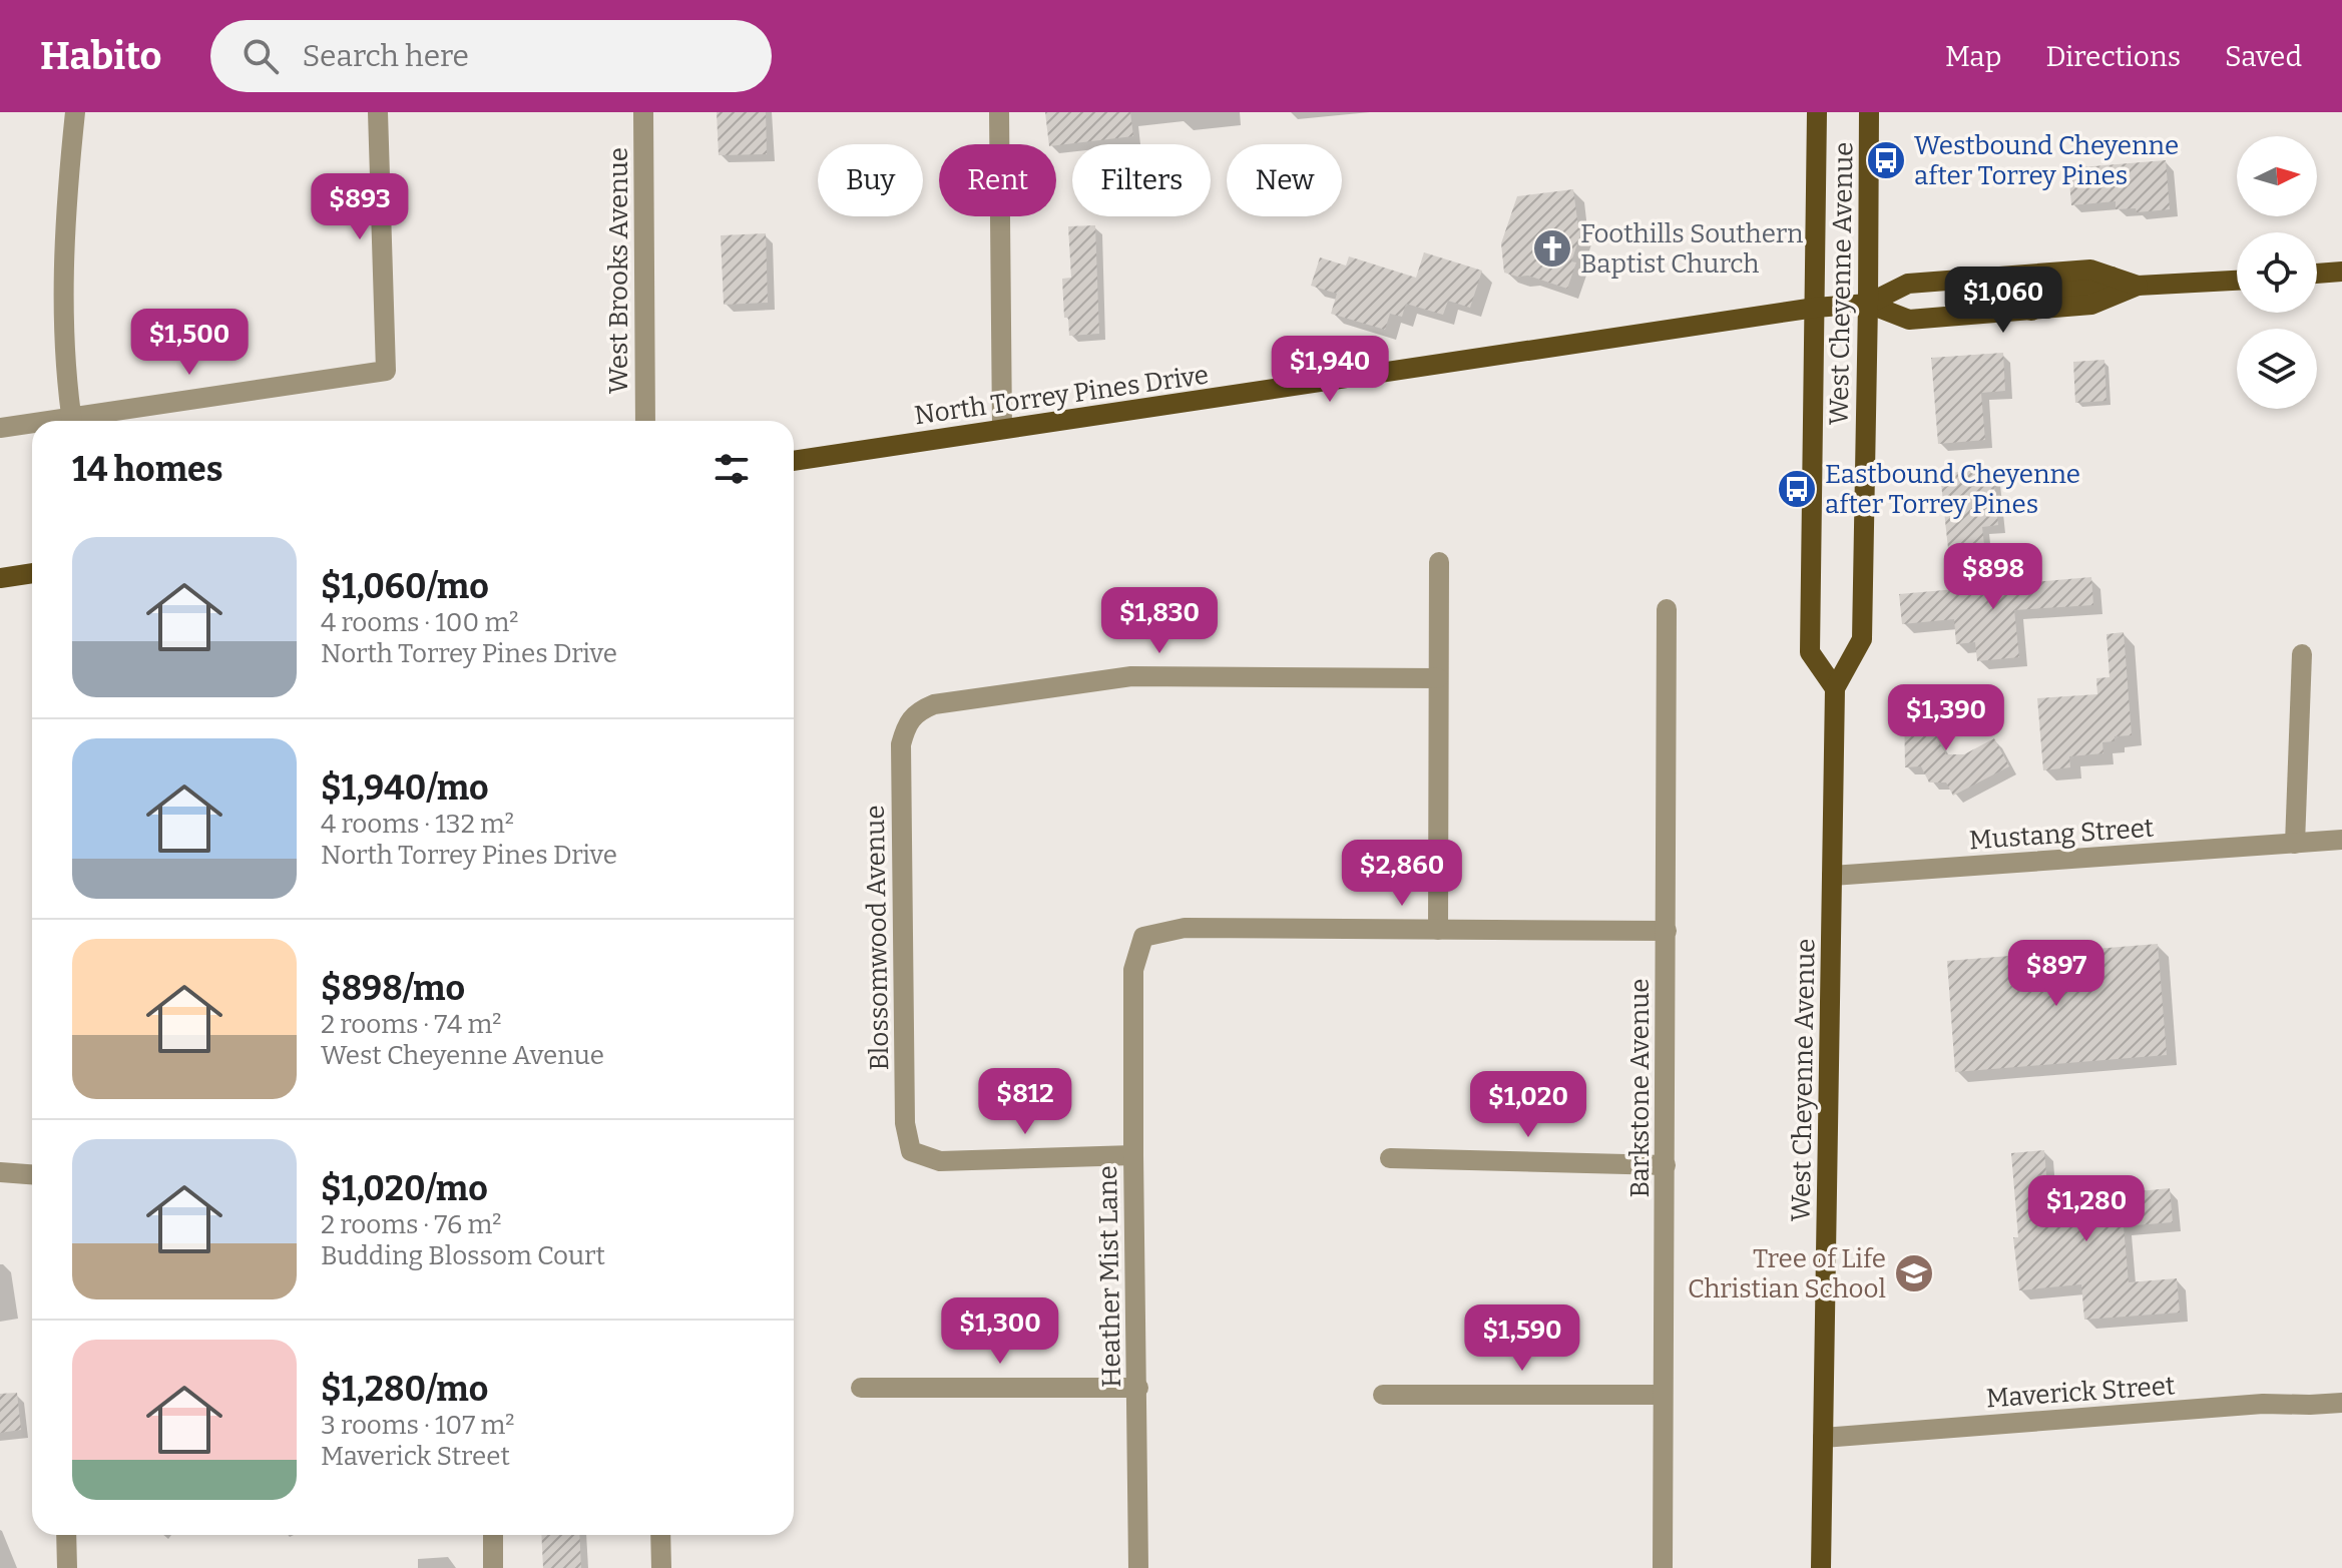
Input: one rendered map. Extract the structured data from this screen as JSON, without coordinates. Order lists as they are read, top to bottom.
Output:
{
  "streets": {
    "main road": ["West Cheyenne Avenue", "North Torrey Pines Drive"],
    "street": [
      "West Brooks Avenue",
      "Mustang Street",
      "Blossomwood Avenue",
      "Barkstone Avenue",
      "Heather Mist Lane",
      "Maverick Street"
    ]
  },
  "crossings": [
    ["West Cheyenne Avenue", "North Torrey Pines Drive"],
    ["West Cheyenne Avenue", "Mustang Street"],
    ["West Cheyenne Avenue", "Maverick Street"],
    ["Blossomwood Avenue", "Heather Mist Lane"]
  ],
  "places": {
    "bus stop": ["Westbound Cheyenne after Torrey Pines", "Eastbound Cheyenne after Torrey Pines"],
    "church": ["Foothills Southern Baptist Church"],
    "school or university": ["Tree of Life Christian School"]
  },
  "north": "right",
  "page": {
    "header": "Habito",
    "search": "Search here",
    "nav": ["Map", "Directions", "Saved"],
    "chip": [
      "Buy",
      "Rent",
      "Filters",
      "New"
    ],
    "price": [
      "$893",
      "$1,060",
      "$1,500",
      "$1,940",
      "$898",
      "$1,830",
      "$1,390",
      "$2,860",
      "$897",
      "$812",
      "$1,020",
      "$1,280",
      "$1,300",
      "$1,590"
    ],
    "heading": "14 homes",
    "list": [
      {
        "name": "$1,060/mo",
        "note": "4 rooms · 100 m² · North Torrey Pines Drive"
      },
      {
        "name": "$1,940/mo",
        "note": "4 rooms · 132 m² · North Torrey Pines Drive"
      },
      {
        "name": "$898/mo",
        "note": "2 rooms · 74 m² · West Cheyenne Avenue"
      },
      {
        "name": "$1,020/mo",
        "note": "2 rooms · 76 m² · Budding Blossom Court"
      },
      {
        "name": "$1,280/mo",
        "note": "3 rooms · 107 m² · Maverick Street"
      }
    ]
  }
}
